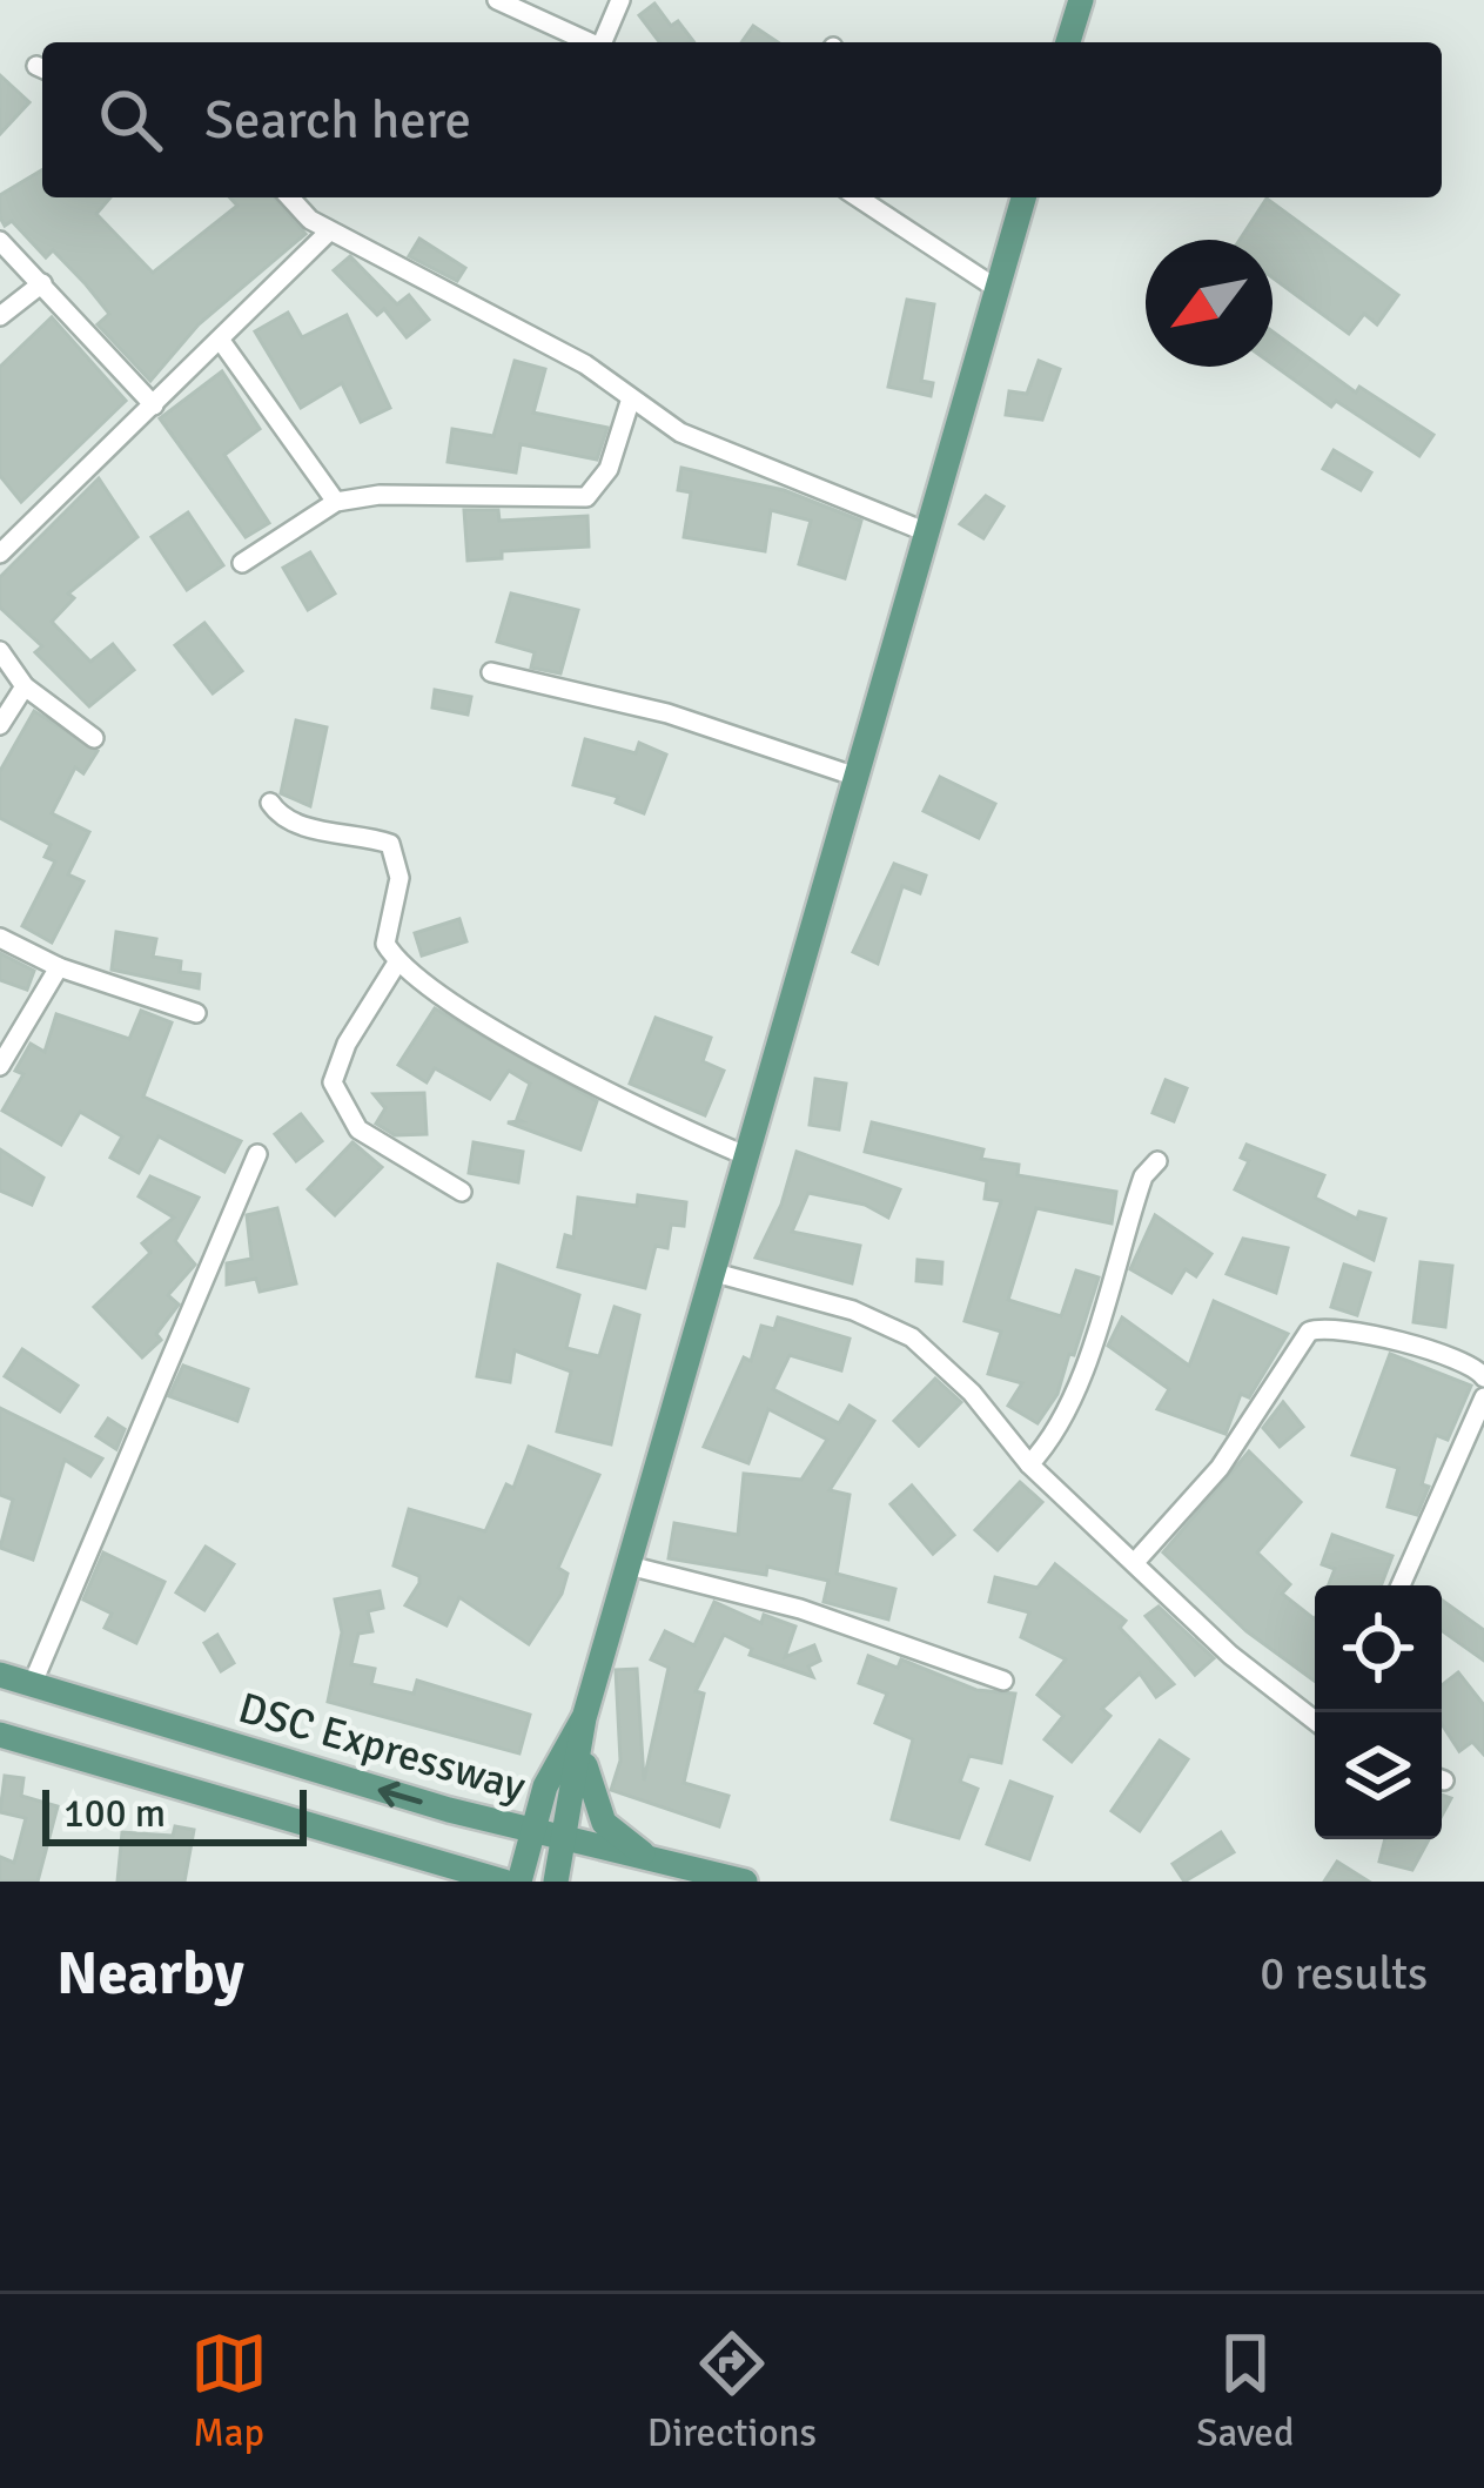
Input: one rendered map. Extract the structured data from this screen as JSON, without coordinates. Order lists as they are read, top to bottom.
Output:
{
  "streets": {
    "main road": ["DSC Expressway"]
  },
  "scale_bar": "100 m",
  "north": "bottom left",
  "page": {
    "search": "Search here",
    "scale": "100 m",
    "heading": ["Nearby", "0 results"],
    "nav": ["Map", "Directions", "Saved"]
  }
}
